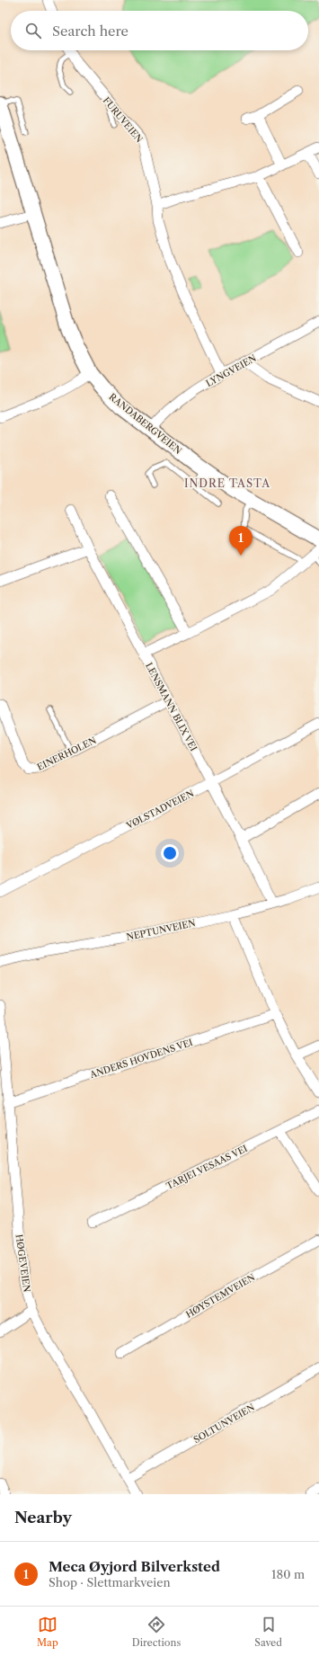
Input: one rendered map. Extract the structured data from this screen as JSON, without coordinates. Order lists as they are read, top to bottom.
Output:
{
  "streets": {
    "main road": ["RANDABERGVEIEN"],
    "street": [
      "FURUVEIEN",
      "LYNGVEIEN",
      "LENSMANN BLIX VEI",
      "EINERHOLEN",
      "VØLSTADVEIEN",
      "NEPTUNVEIEN",
      "ANDERS HOVDENS VEI",
      "TARJEI VESAAS VEI",
      "HØGEVEIEN",
      "HØYSTEMVEIEN",
      "SOLTUNVEIEN"
    ]
  },
  "crossings": [
    ["FURUVEIEN", "LYNGVEIEN"],
    ["LYNGVEIEN", "RANDABERGVEIEN"],
    ["LENSMANN BLIX VEI", "EINERHOLEN"],
    ["LENSMANN BLIX VEI", "VØLSTADVEIEN"],
    ["LENSMANN BLIX VEI", "NEPTUNVEIEN"],
    ["ANDERS HOVDENS VEI", "HØGEVEIEN"],
    ["HØGEVEIEN", "SOLTUNVEIEN"]
  ],
  "districts": ["INDRE TASTA"],
  "page": {
    "search": "Search here",
    "pins": "1",
    "heading": "Nearby",
    "list": [
      {
        "mark": "1",
        "name": "Meca Øyjord Bilverksted",
        "note": "Shop · Slettmarkveien",
        "value": "180 m"
      }
    ],
    "nav": ["Map", "Directions", "Saved"]
  }
}
